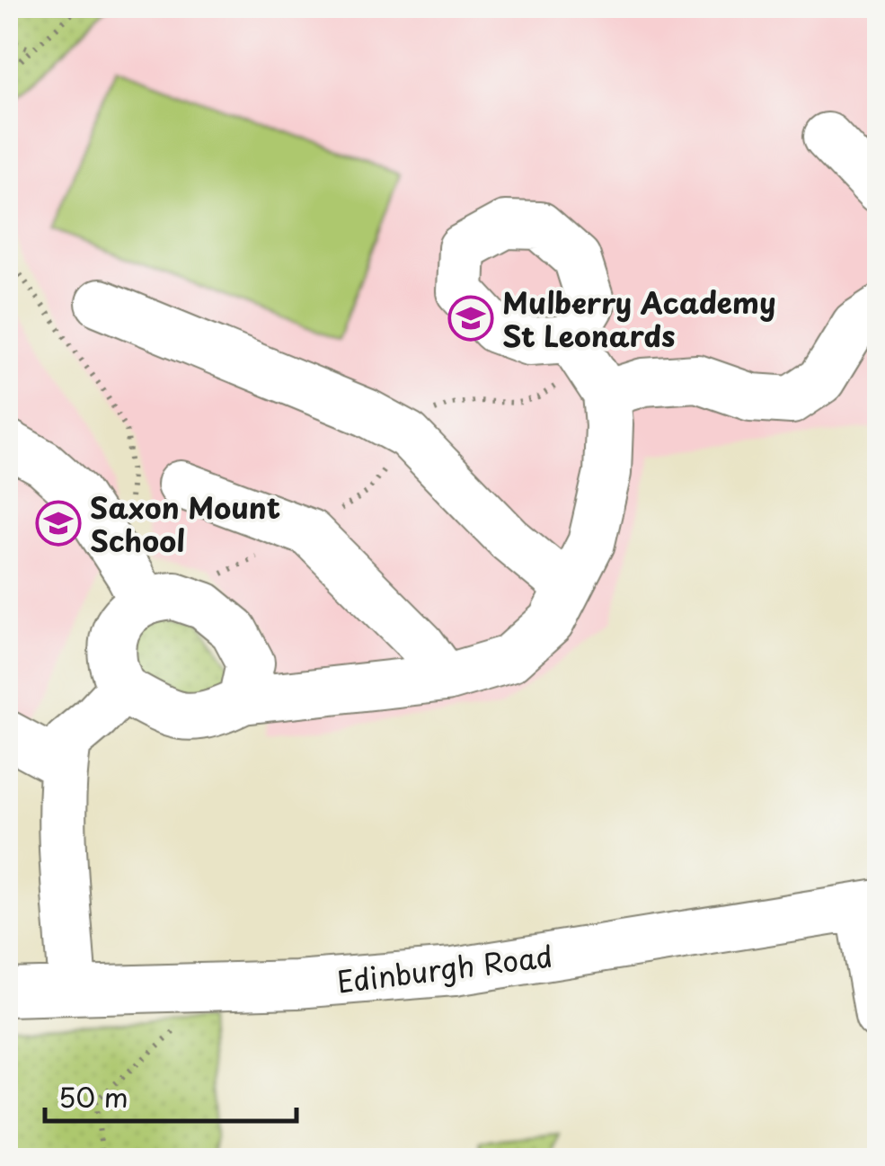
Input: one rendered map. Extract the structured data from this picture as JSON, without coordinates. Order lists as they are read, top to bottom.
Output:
{
  "streets": {
    "street": ["Edinburgh Road"]
  },
  "places": {
    "school or university": ["Mulberry Academy St Leonards", "Saxon Mount School"]
  },
  "scale_bar": "50 m"
}
